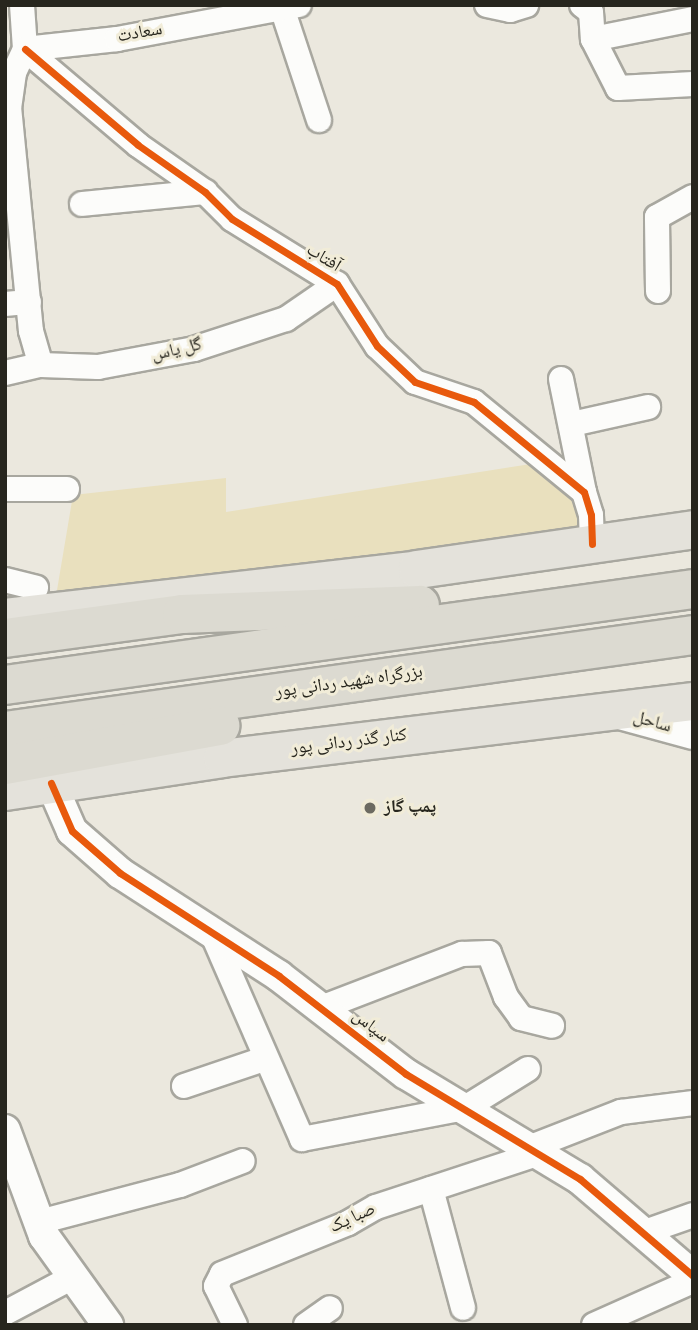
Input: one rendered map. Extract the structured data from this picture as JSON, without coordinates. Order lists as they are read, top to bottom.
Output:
{
  "streets": {
    "highway": ["بزرگراه شهید ردانی پور"],
    "main road": ["کنار گذر ردانی پور"],
    "street": [
      "سعادت",
      "آفتاب",
      "گل یاس",
      "ساحل",
      "سپاس",
      "صبا یک"
    ]
  },
  "crossings": [
    ["سعادت", "آفتاب"],
    ["آفتاب", "گل یاس"],
    ["ساحل", "کنار گذر ردانی پور"],
    ["کنار گذر ردانی پور", "سپاس"],
    ["سپاس", "صبا یک"]
  ],
  "places": ["پمپ گاز"]
}
